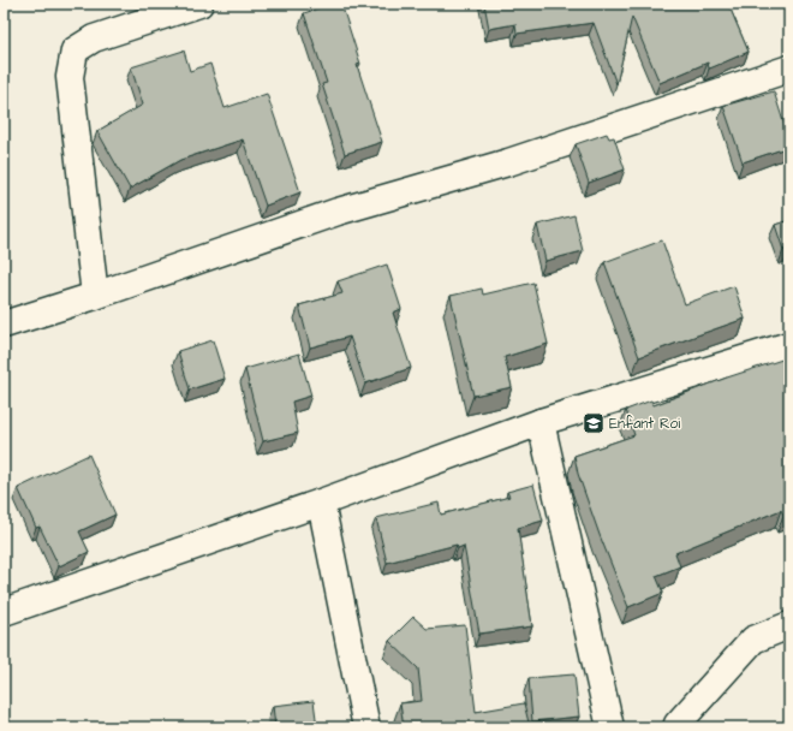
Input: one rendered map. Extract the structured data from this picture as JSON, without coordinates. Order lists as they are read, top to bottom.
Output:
{
  "places": {
    "school or university": ["Enfant Roi"]
  }
}
